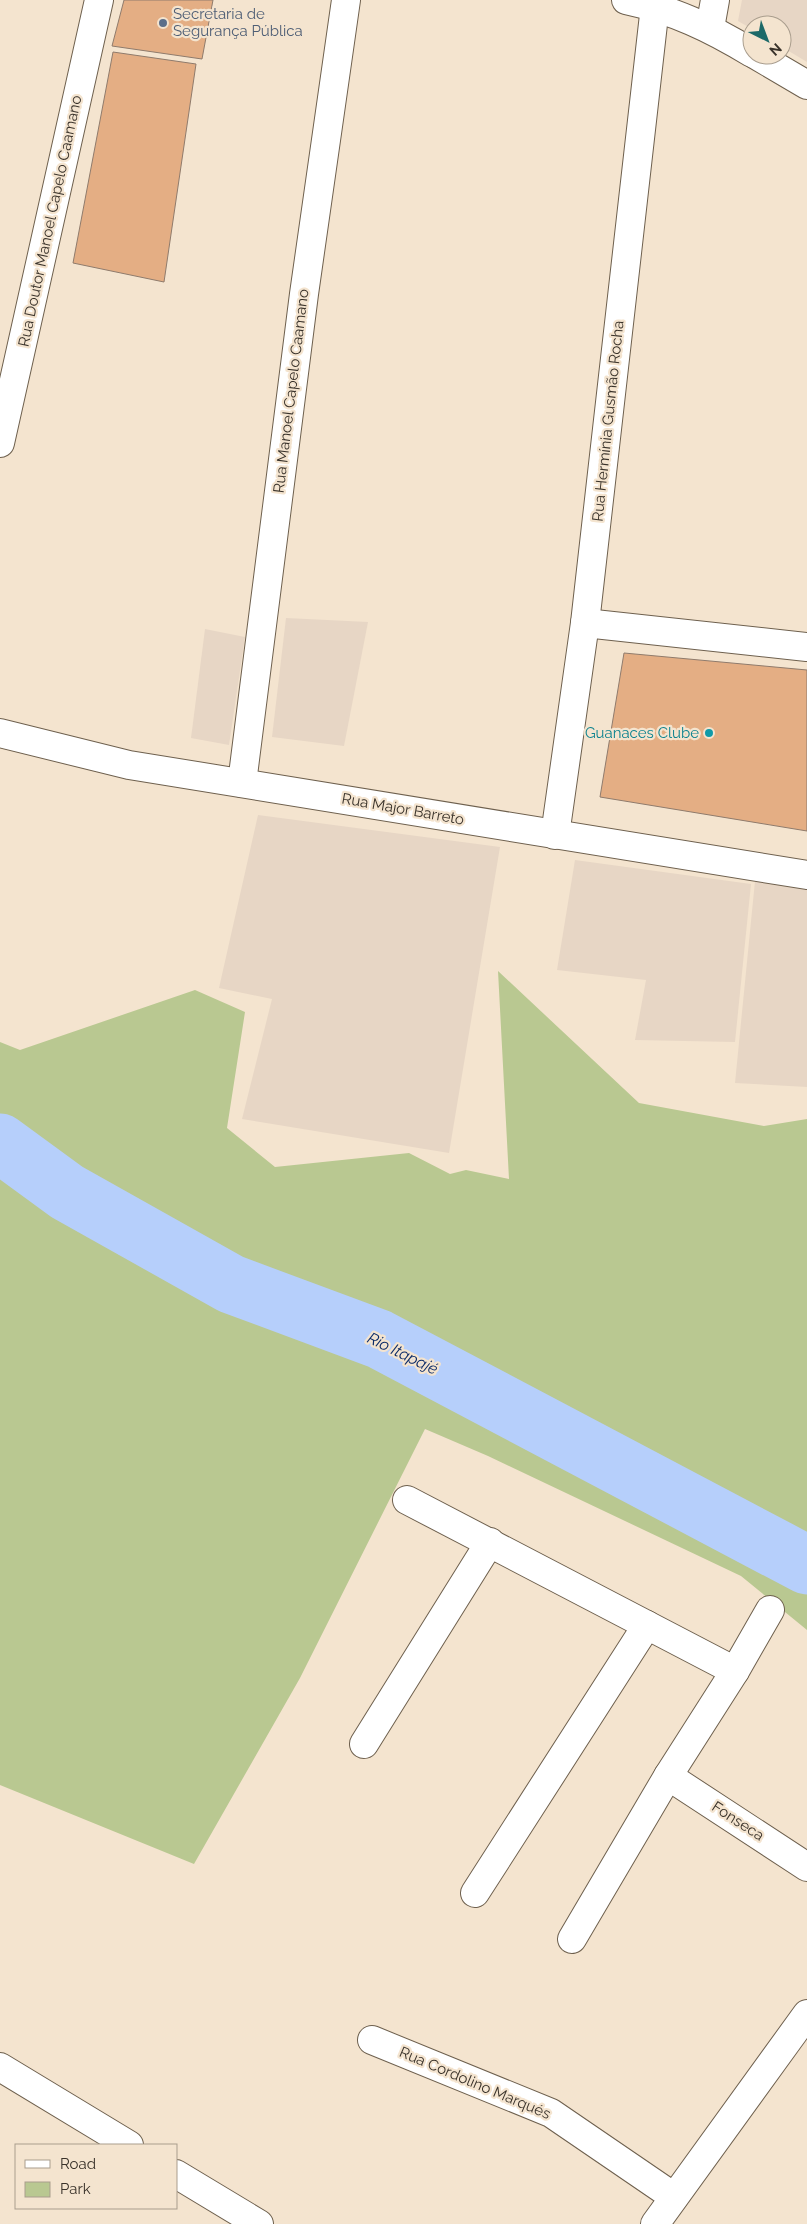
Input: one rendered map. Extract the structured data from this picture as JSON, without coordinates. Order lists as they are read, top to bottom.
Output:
{
  "streets": {
    "street": [
      "Rua Doutor Manoel Capelo Caamano",
      "Rua Manoel Capelo Caamano",
      "Rua Hermínia Gusmão Rocha",
      "Rua Major Barreto",
      "Fonseca",
      "Rua Cordolino Marqués"
    ]
  },
  "crossings": [
    ["Rua Manoel Capelo Caamano", "Rua Major Barreto"],
    ["Rua Hermínia Gusmão Rocha", "Rua Major Barreto"]
  ],
  "water": ["Rio Itapajé"],
  "places": ["Secretaria de Segurança Pública", "Guanaces Clube"],
  "legend": ["Road", "Park"],
  "north": "bottom right"
}
